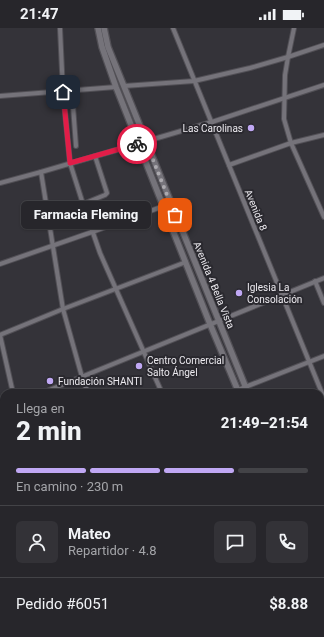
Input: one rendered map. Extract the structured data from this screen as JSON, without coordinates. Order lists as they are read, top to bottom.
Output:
{
  "streets": {
    "street": ["Avenida 8", "Avenida 4 Bella Vista"]
  },
  "places": [
    "Las Carolinas",
    "Farmacia Fleming",
    "Iglesia La Consolación",
    "Centro Comercial Salto Ángel",
    "Fundación SHANTI"
  ],
  "page": {
    "status": "21:47",
    "bubble": "Farmacia Fleming",
    "heading": ["2 min", "Llega en", "21:49–21:54"],
    "panel": [
      "Mateo",
      "Repartidor · 4.8",
      "Pedido #6051",
      "$8.88"
    ],
    "bar": "En camino · 230 m"
  }
}
